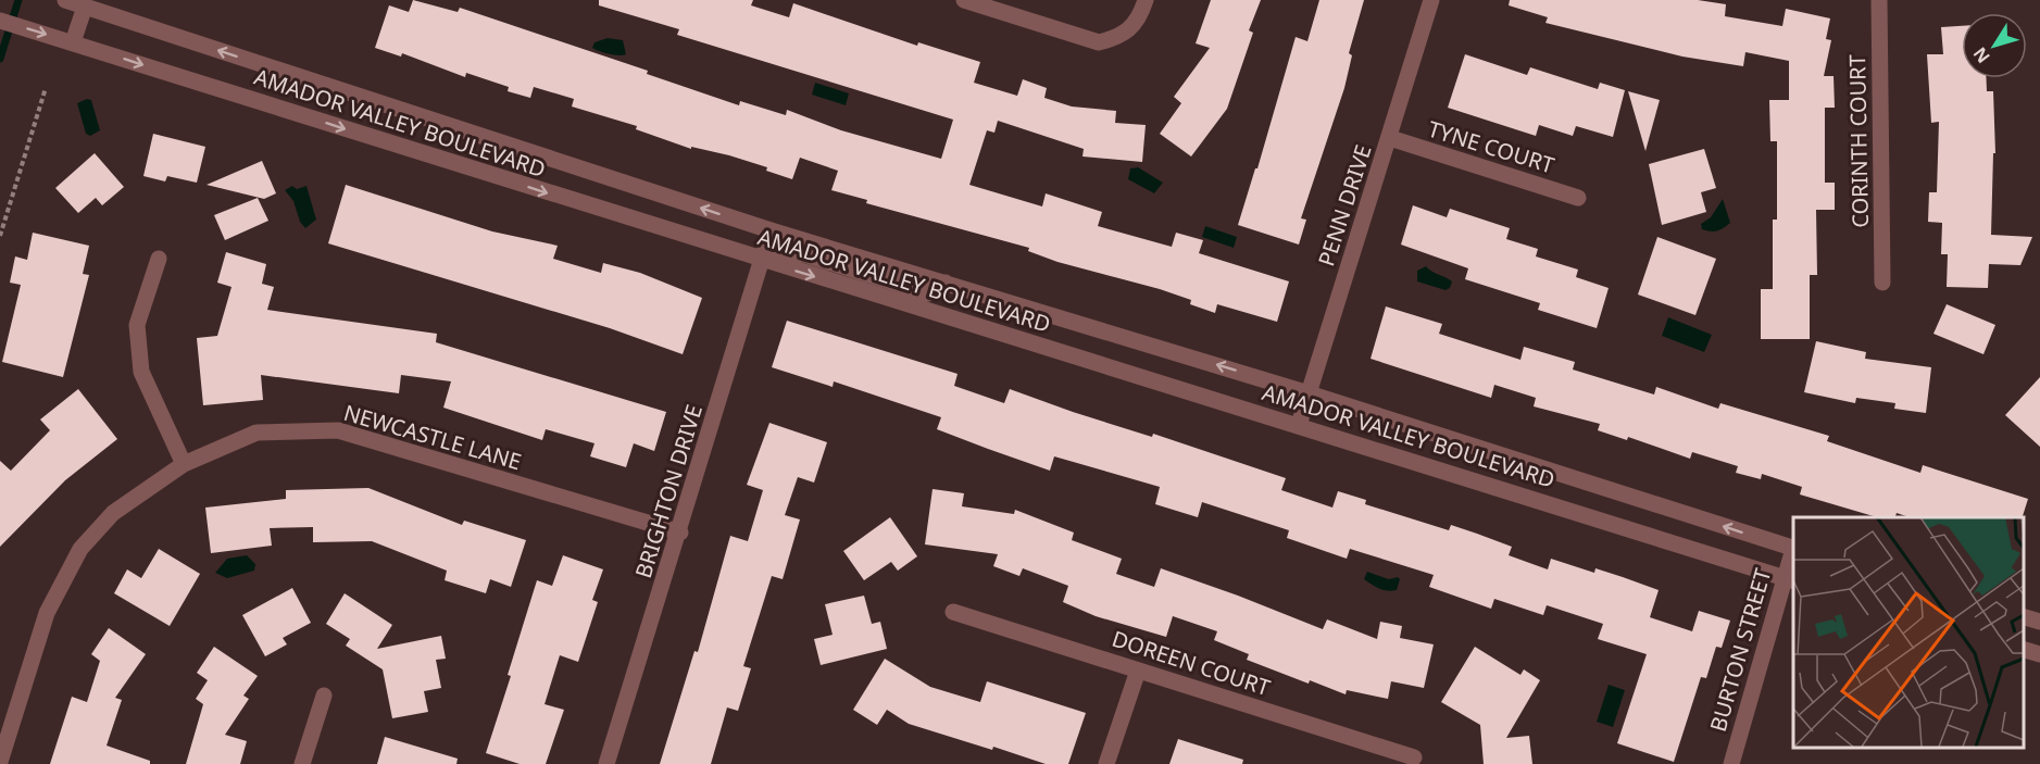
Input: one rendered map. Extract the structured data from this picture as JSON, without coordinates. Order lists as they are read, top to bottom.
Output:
{
  "streets": {
    "street": [
      "AMADOR VALLEY BOULEVARD",
      "CORINTH COURT",
      "TYNE COURT",
      "PENN DRIVE",
      "NEWCASTLE LANE",
      "BRIGHTON DRIVE",
      "BURTON STREET",
      "DOREEN COURT"
    ]
  },
  "crossings": [
    ["AMADOR VALLEY BOULEVARD", "PENN DRIVE"],
    ["AMADOR VALLEY BOULEVARD", "BRIGHTON DRIVE"],
    ["AMADOR VALLEY BOULEVARD", "BURTON STREET"],
    ["TYNE COURT", "PENN DRIVE"],
    ["NEWCASTLE LANE", "BRIGHTON DRIVE"]
  ],
  "north": "bottom left"
}
